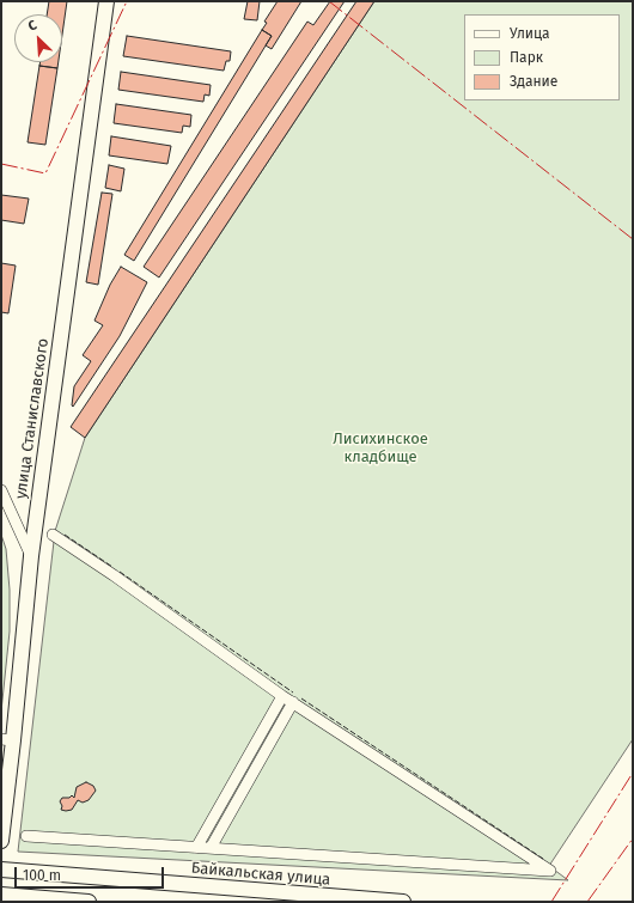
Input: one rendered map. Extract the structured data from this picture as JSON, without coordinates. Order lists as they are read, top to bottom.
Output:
{
  "streets": {
    "main road": ["улица Станиславского", "Байкальская улица"]
  },
  "parks": ["Лисихинское кладбище"],
  "legend": ["Улица", "Парк", "Здание"],
  "scale_bar": "100 m",
  "north": "top left"
}
